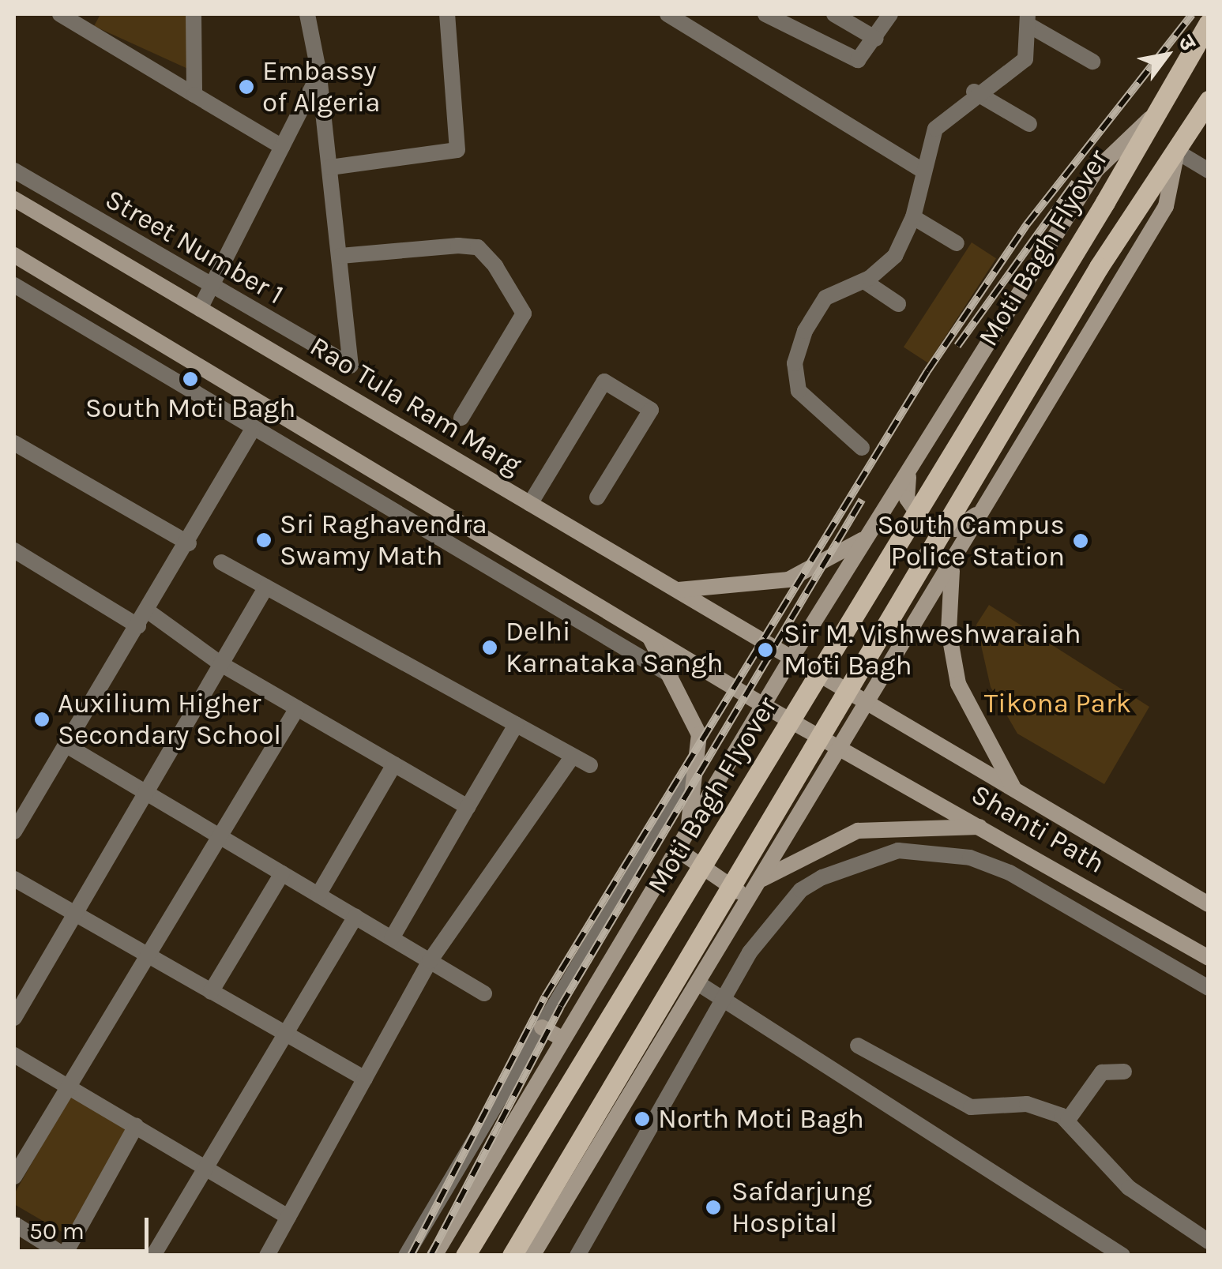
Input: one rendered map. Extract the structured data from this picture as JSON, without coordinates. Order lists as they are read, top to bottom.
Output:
{
  "streets": {
    "main road": ["Moti Bagh Flyover", "Rao Tula Ram Marg", "Shanti Path"],
    "street": ["Street Number 1"]
  },
  "crossings": [
    ["Rao Tula Ram Marg", "Shanti Path"]
  ],
  "parks": ["Tikona Park"],
  "places": [
    "Embassy of Algeria",
    "South Moti Bagh",
    "Sri Raghavendra Swamy Math",
    "South Campus Police Station",
    "Delhi Karnataka Sangh",
    "Sir M. Vishweshwaraiah Moti Bagh",
    "Auxilium Higher Secondary School",
    "North Moti Bagh",
    "Safdarjung Hospital"
  ],
  "scale_bar": "50 m",
  "north": "top right"
}
